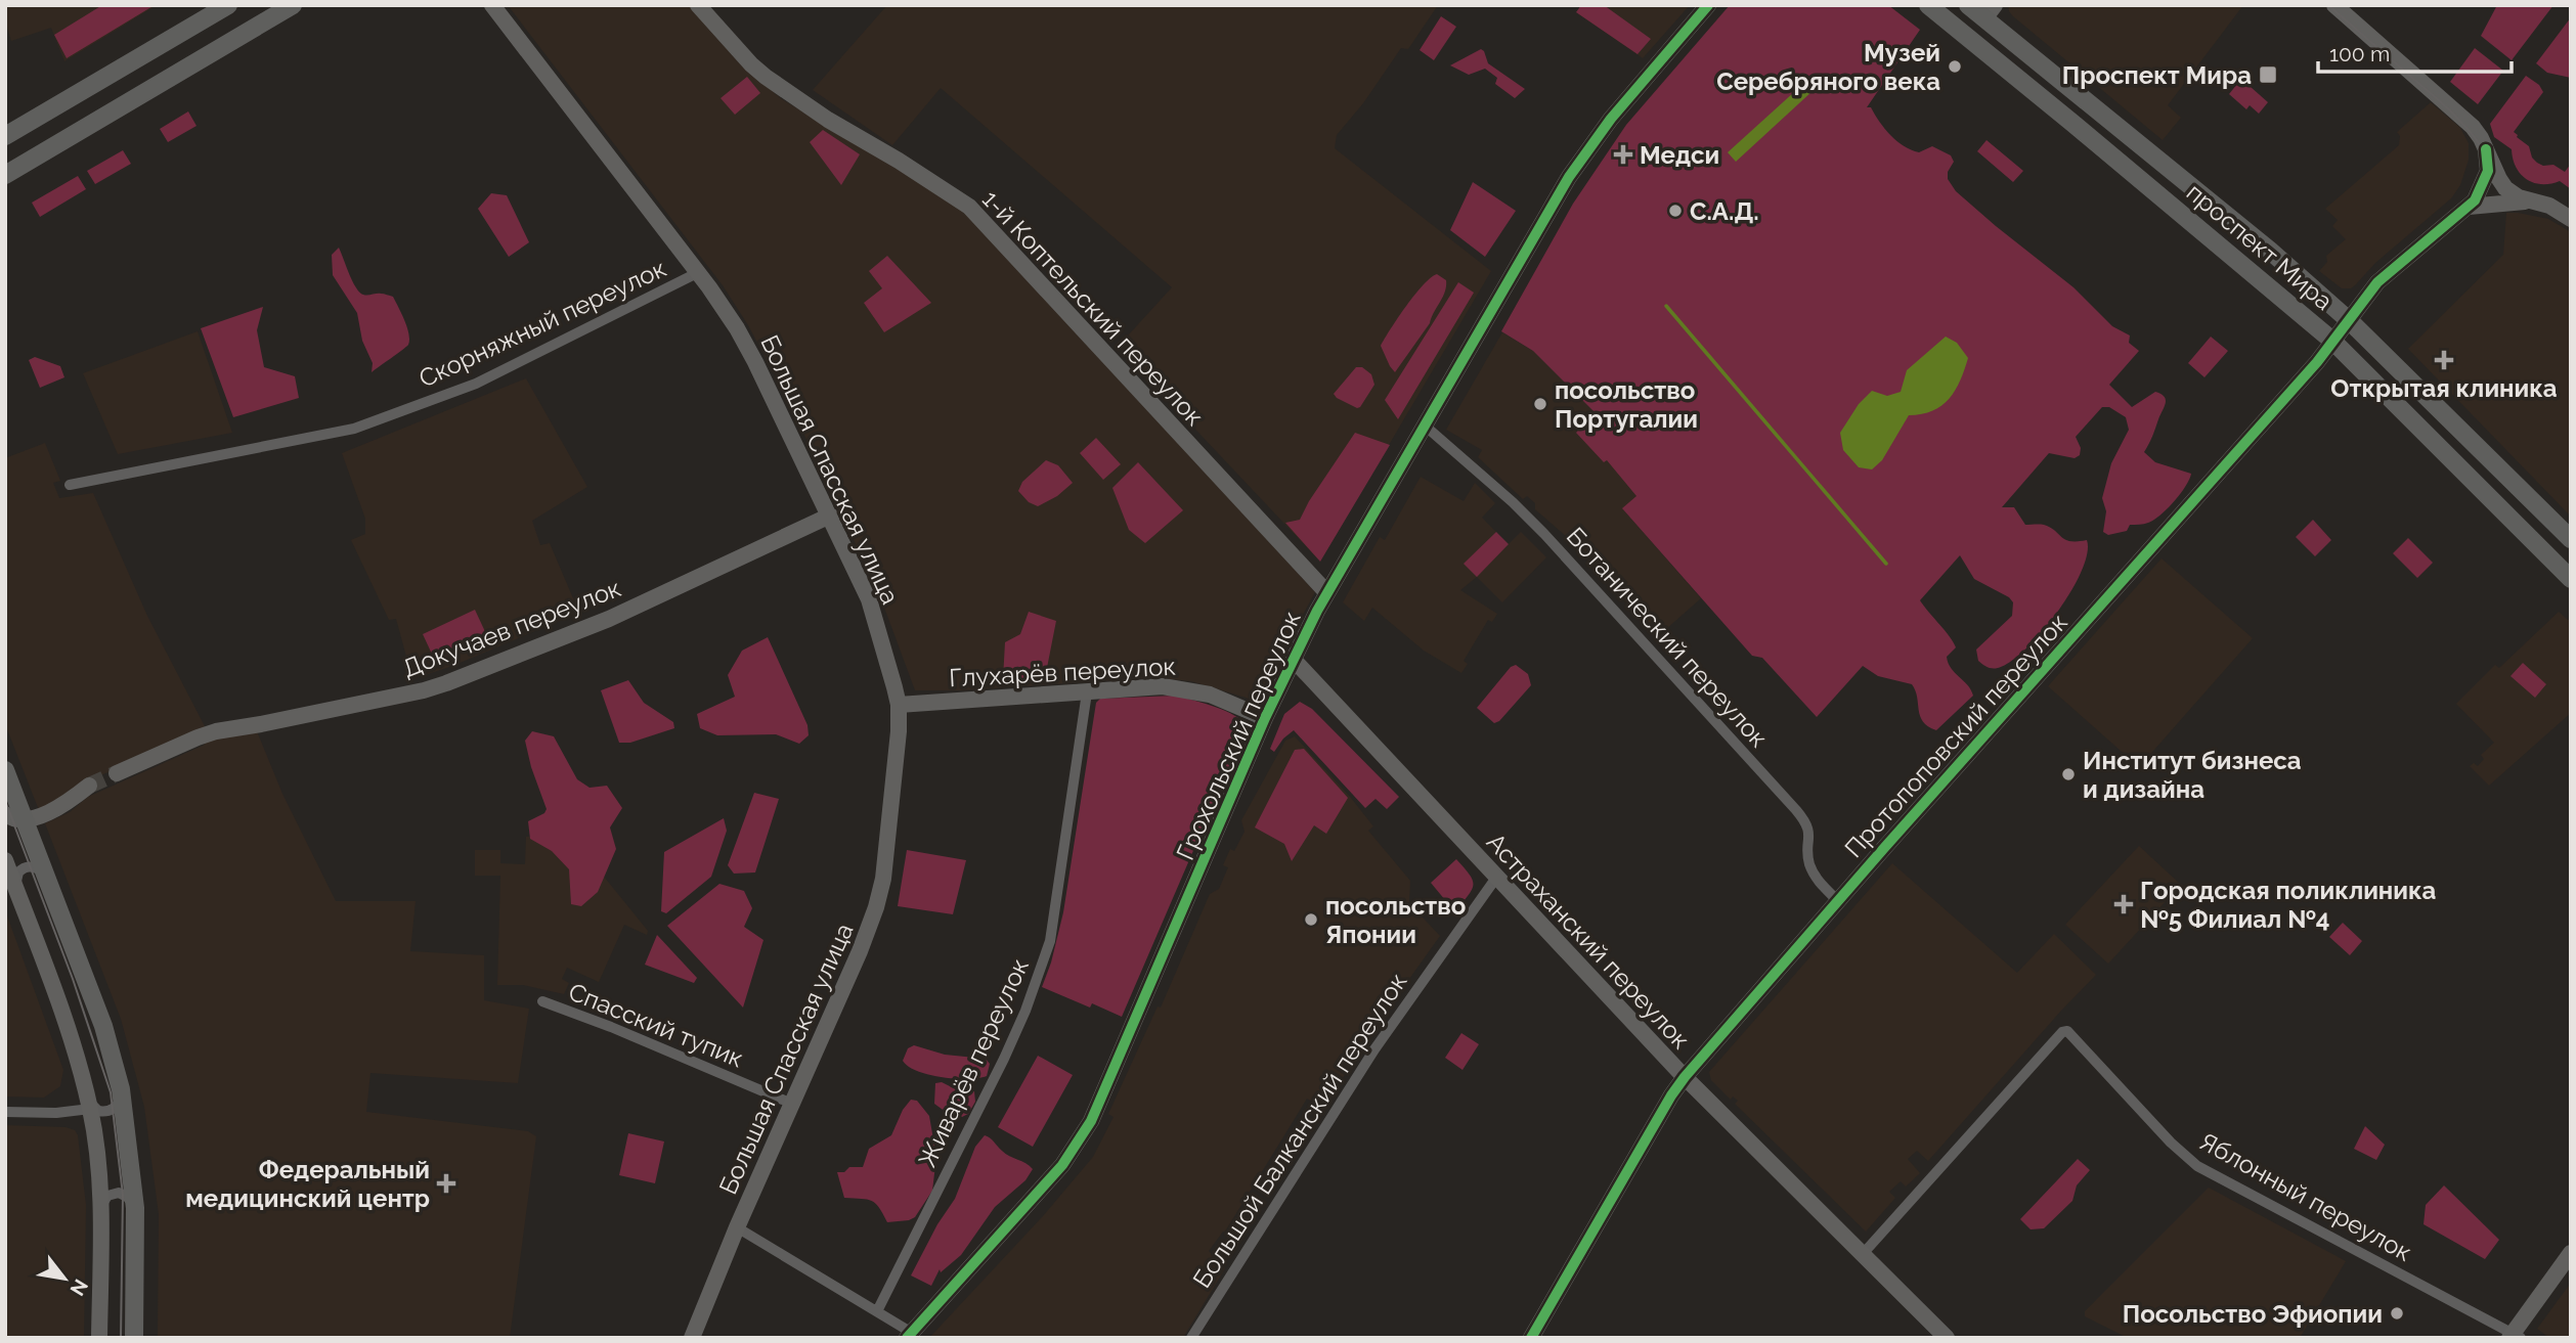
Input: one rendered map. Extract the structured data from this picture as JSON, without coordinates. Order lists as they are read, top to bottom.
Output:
{
  "streets": {
    "main road": ["проспект Мира"],
    "street": [
      "1-й Коптельский переулок",
      "Скорняжный переулок",
      "Большая Спасская улица",
      "Докучаев переулок",
      "Ботанический переулок",
      "Глухарёв переулок",
      "Грохольский переулок",
      "Протопоповский переулок",
      "Астраханский переулок",
      "Спасский тупик",
      "Живарёв переулок",
      "Большой Балканский переулок",
      "Яблонный переулок"
    ]
  },
  "crossings": [
    ["проспект Мира", "Протопоповский переулок"],
    ["1-й Коптельский переулок", "Грохольский переулок"],
    ["Скорняжный переулок", "Большая Спасская улица"],
    ["Большая Спасская улица", "Докучаев переулок"],
    ["Большая Спасская улица", "Глухарёв переулок"],
    ["Большая Спасская улица", "Спасский тупик"],
    ["Ботанический переулок", "Грохольский переулок"],
    ["Ботанический переулок", "Протопоповский переулок"],
    ["Глухарёв переулок", "Грохольский переулок"],
    ["Глухарёв переулок", "Живарёв переулок"],
    ["Грохольский переулок", "Астраханский переулок"],
    ["Протопоповский переулок", "Астраханский переулок"],
    ["Астраханский переулок", "Большой Балканский переулок"],
    ["Астраханский переулок", "Яблонный переулок"]
  ],
  "places": {
    "other": [
      "Музей Серебряного века",
      "С.А.Д.",
      "посольство Португалии",
      "Институт бизнеса и дизайна",
      "посольство Японии",
      "Посольство Эфиопии"
    ],
    "transit": ["Проспект Мира"],
    "health": [
      "Медси",
      "Открытая клиника",
      "Городская поликлиника №5 Филиал №4",
      "Федеральный медицинский центр"
    ]
  },
  "scale_bar": "100 m",
  "north": "bottom right"
}
